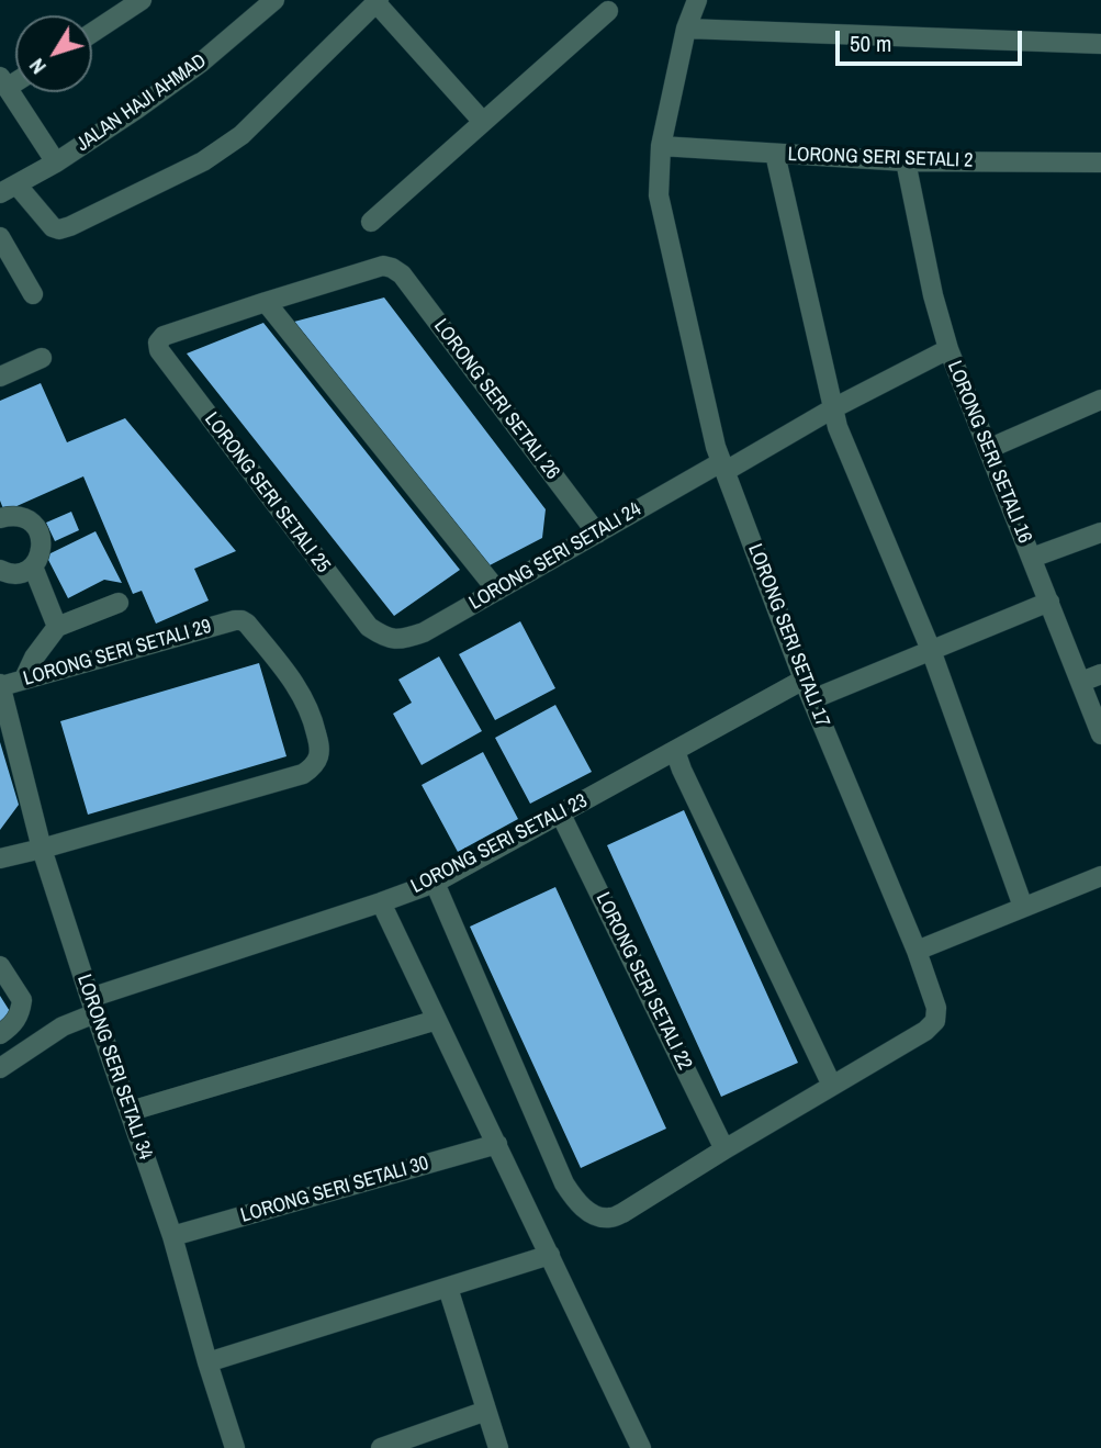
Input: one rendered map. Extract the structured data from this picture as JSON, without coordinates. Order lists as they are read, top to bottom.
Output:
{
  "streets": {
    "street": [
      "JALAN HAJI AHMAD",
      "LORONG SERI SETALI 2",
      "LORONG SERI SETALI 26",
      "LORONG SERI SETALI 16",
      "LORONG SERI SETALI 25",
      "LORONG SERI SETALI 24",
      "LORONG SERI SETALI 17",
      "LORONG SERI SETALI 29",
      "LORONG SERI SETALI 23",
      "LORONG SERI SETALI 22",
      "LORONG SERI SETALI 34",
      "LORONG SERI SETALI 30"
    ]
  },
  "crossings": [
    ["LORONG SERI SETALI 2", "LORONG SERI SETALI 16"],
    ["LORONG SERI SETALI 2", "LORONG SERI SETALI 17"],
    ["LORONG SERI SETALI 26", "LORONG SERI SETALI 25"],
    ["LORONG SERI SETALI 26", "LORONG SERI SETALI 24"],
    ["LORONG SERI SETALI 16", "LORONG SERI SETALI 24"],
    ["LORONG SERI SETALI 25", "LORONG SERI SETALI 24"],
    ["LORONG SERI SETALI 24", "LORONG SERI SETALI 17"],
    ["LORONG SERI SETALI 17", "LORONG SERI SETALI 23"],
    ["LORONG SERI SETALI 17", "LORONG SERI SETALI 22"],
    ["LORONG SERI SETALI 29", "LORONG SERI SETALI 34"],
    ["LORONG SERI SETALI 23", "LORONG SERI SETALI 22"],
    ["LORONG SERI SETALI 23", "LORONG SERI SETALI 34"],
    ["LORONG SERI SETALI 34", "LORONG SERI SETALI 30"]
  ],
  "scale_bar": "50 m",
  "north": "bottom left"
}
